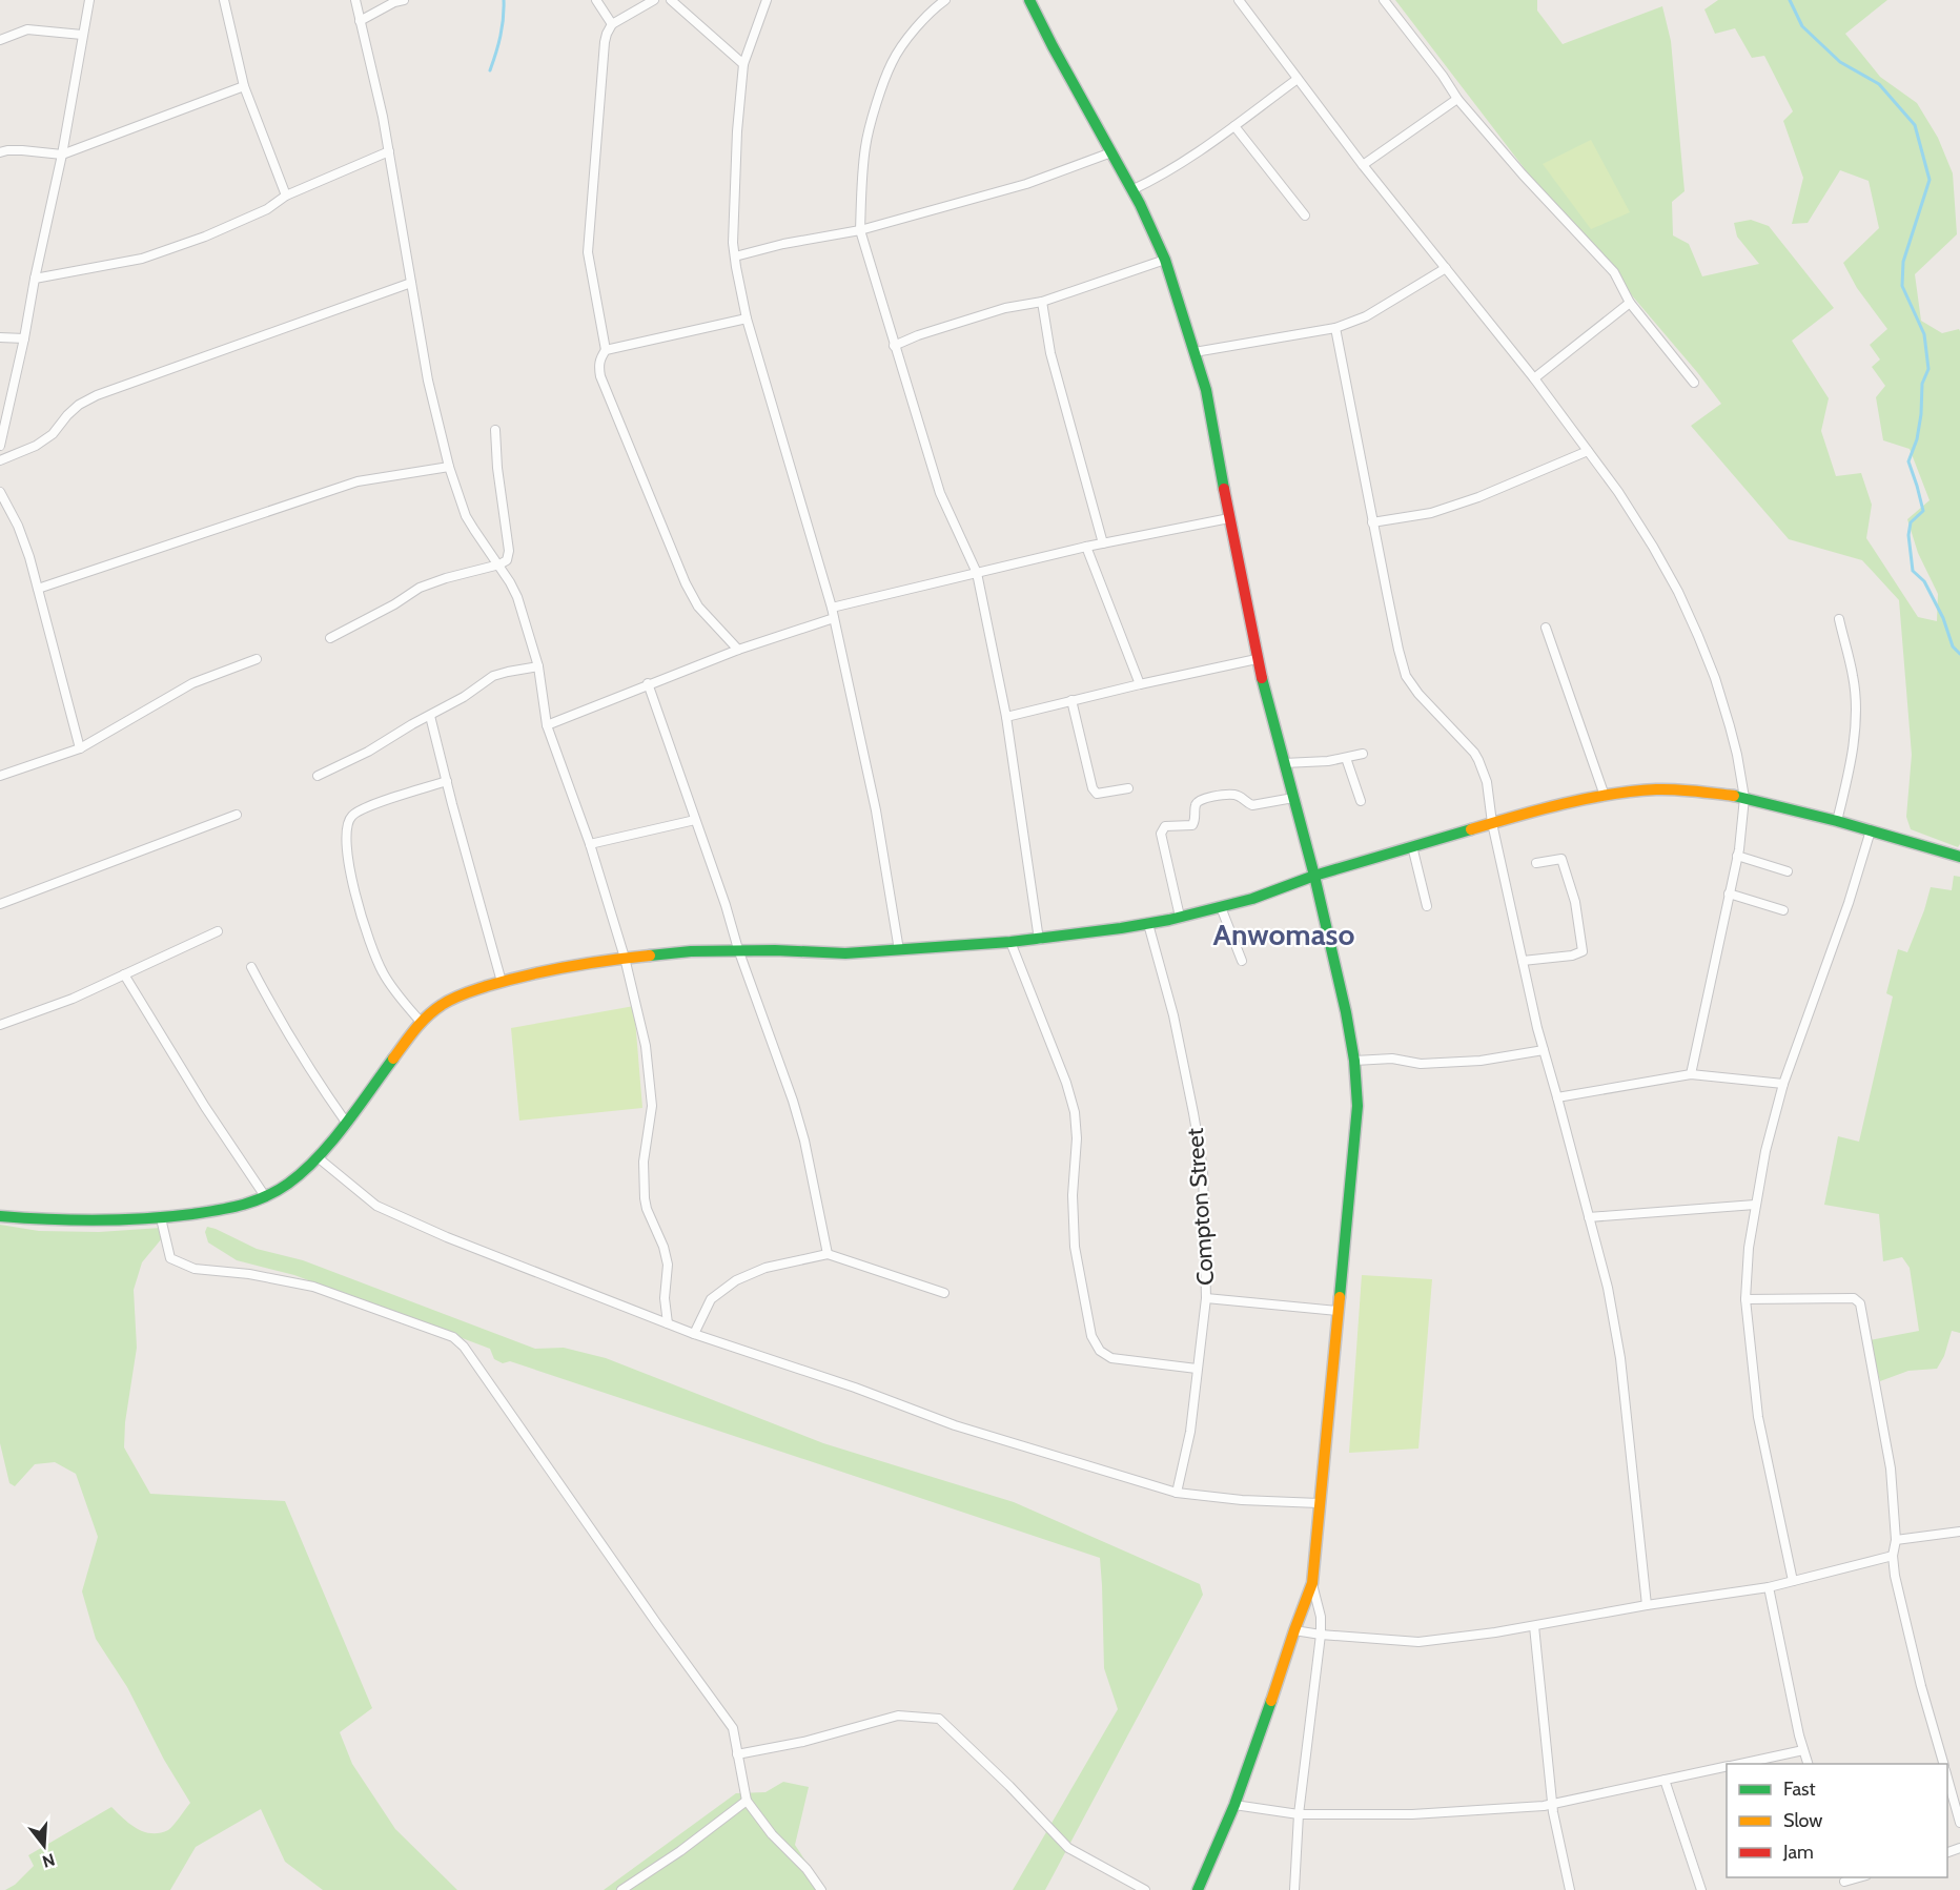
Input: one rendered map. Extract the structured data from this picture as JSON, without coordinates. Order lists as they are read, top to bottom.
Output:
{
  "streets": {
    "street": ["Compton Street"]
  },
  "districts": ["Anwomaso"],
  "legend": ["Fast", "Slow", "Jam"],
  "north": "bottom"
}
